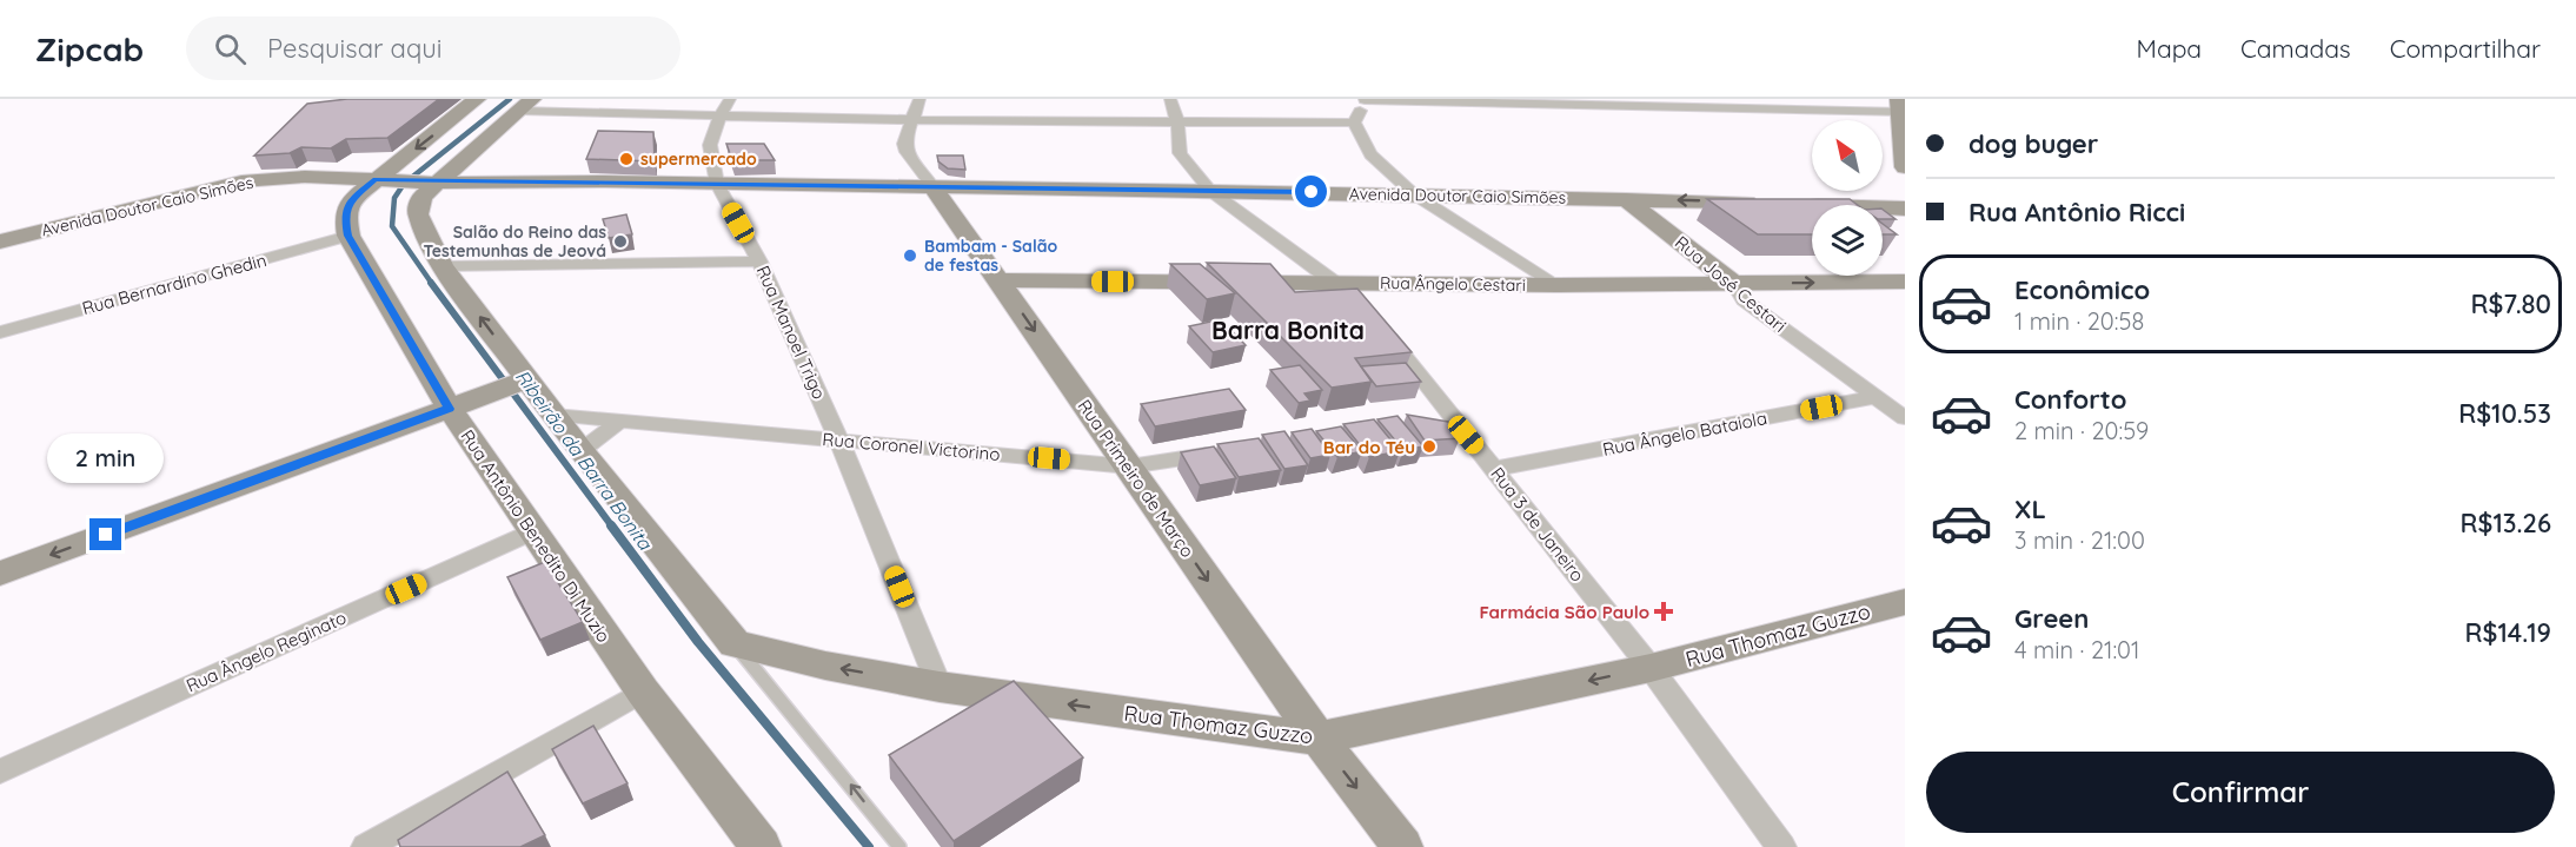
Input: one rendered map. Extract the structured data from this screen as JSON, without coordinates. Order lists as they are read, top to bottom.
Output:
{
  "streets": {
    "street": [
      "Avenida Doutor Caio Simões",
      "Rua Bernardino Ghedin",
      "Rua Ângelo Cestari",
      "Rua José Cestari",
      "Rua Manoel Trigo",
      "Rua Ângelo Bataiola",
      "Rua Coronel Victorino",
      "Rua Primeiro de Março",
      "Rua 3 de Janeiro",
      "Rua Antônio Benedito Di Muzio",
      "Rua Thomaz Guzzo",
      "Rua Ângelo Reginato"
    ]
  },
  "crossings": [
    ["Avenida Doutor Caio Simões", "Rua José Cestari"],
    ["Avenida Doutor Caio Simões", "Rua Manoel Trigo"],
    ["Avenida Doutor Caio Simões", "Rua Primeiro de Março"],
    ["Avenida Doutor Caio Simões", "Rua 3 de Janeiro"],
    ["Rua Bernardino Ghedin", "Rua Antônio Benedito Di Muzio"],
    ["Rua Ângelo Cestari", "Rua José Cestari"],
    ["Rua Ângelo Cestari", "Rua Primeiro de Março"],
    ["Rua Ângelo Cestari", "Rua 3 de Janeiro"],
    ["Rua José Cestari", "Rua Ângelo Bataiola"],
    ["Rua Manoel Trigo", "Rua Coronel Victorino"],
    ["Rua Manoel Trigo", "Rua Thomaz Guzzo"],
    ["Rua Ângelo Bataiola", "Rua 3 de Janeiro"],
    ["Rua Coronel Victorino", "Rua Primeiro de Março"],
    ["Rua Primeiro de Março", "Rua Thomaz Guzzo"],
    ["Rua 3 de Janeiro", "Rua Thomaz Guzzo"],
    ["Rua Antônio Benedito Di Muzio", "Rua Ângelo Reginato"]
  ],
  "one_way": ["Rua Primeiro de Março", "Rua Thomaz Guzzo"],
  "districts": ["Barra Bonita"],
  "water": ["Ribeirão da Barra Bonita"],
  "places": {
    "other": [
      "supermercado",
      "Salão do Reino das Testemunhas de Jeová",
      "Bambam - Salão de festas",
      "Bar do Téu"
    ],
    "health": ["Farmácia São Paulo"]
  },
  "north": "top left",
  "page": {
    "header": "Zipcab",
    "search": "Pesquisar aqui",
    "nav": ["Mapa", "Camadas", "Compartilhar"],
    "banner": ["dog buger", "Rua Antônio Ricci"],
    "list": [
      {
        "name": "Econômico",
        "note": "1 min · 20:58",
        "value": "R$7.80"
      },
      {
        "name": "Conforto",
        "note": "2 min · 20:59",
        "value": "R$10.53"
      },
      {
        "name": "XL",
        "note": "3 min · 21:00",
        "value": "R$13.26"
      },
      {
        "name": "Green",
        "note": "4 min · 21:01",
        "value": "R$14.19"
      }
    ],
    "bubble": "2 min",
    "buttons": "Confirmar"
  }
}
